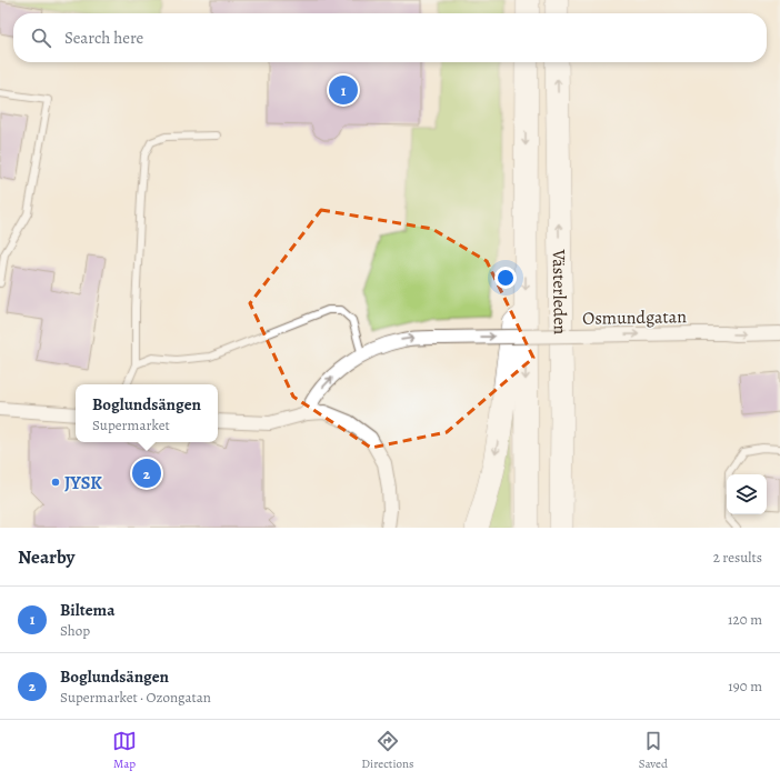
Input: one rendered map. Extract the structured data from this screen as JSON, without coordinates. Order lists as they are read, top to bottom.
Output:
{
  "streets": {
    "highway": ["Västerleden"],
    "street": ["Osmundgatan"]
  },
  "one_way": ["Osmundgatan"],
  "places": ["JYSK"],
  "page": {
    "search": "Search here",
    "pins": ["1", "2"],
    "popup": ["Boglundsängen", "Supermarket"],
    "heading": ["Nearby", "2 results"],
    "list": [
      {
        "mark": "1",
        "name": "Biltema",
        "note": "Shop",
        "value": "120 m"
      },
      {
        "mark": "2",
        "name": "Boglundsängen",
        "note": "Supermarket · Ozongatan",
        "value": "190 m"
      }
    ],
    "nav": ["Map", "Directions", "Saved"]
  }
}
